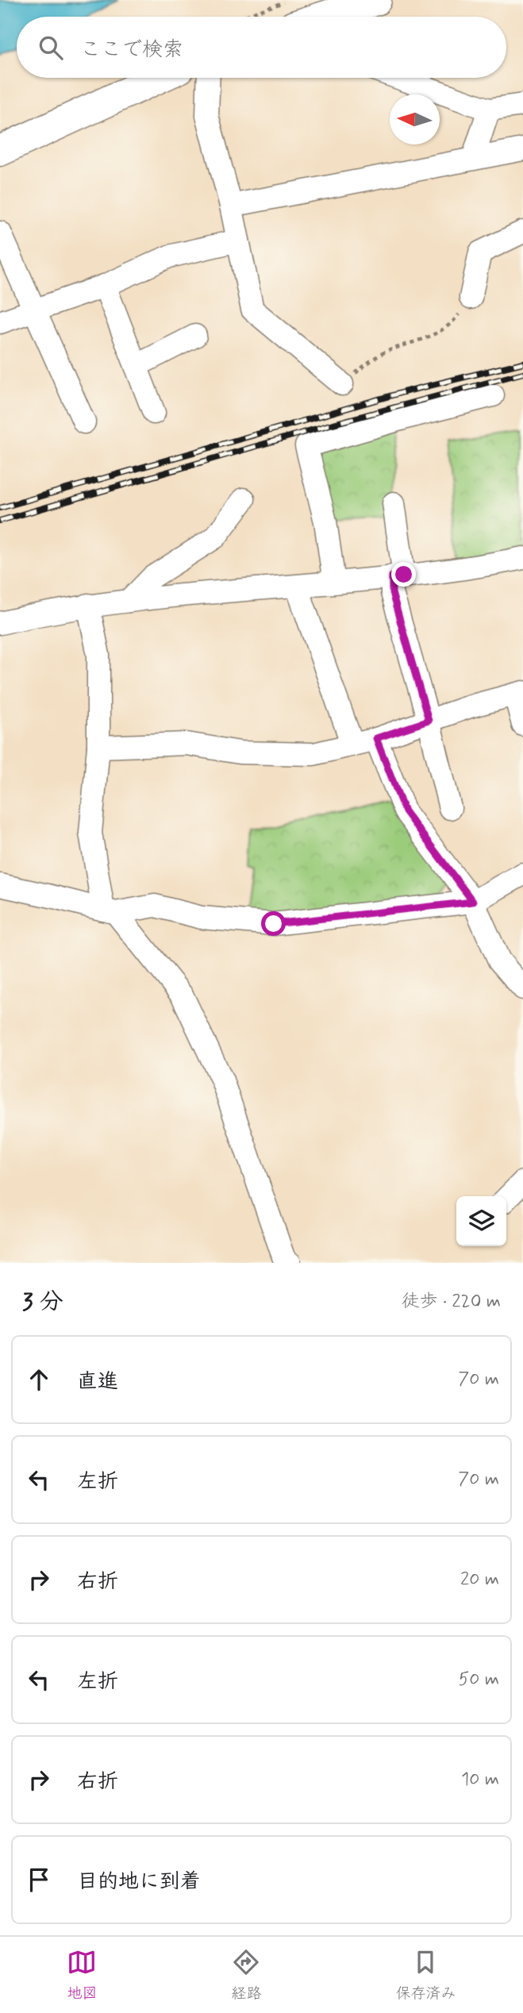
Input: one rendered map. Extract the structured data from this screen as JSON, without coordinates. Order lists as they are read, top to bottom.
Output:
{
  "north": "left",
  "page": {
    "search": "ここで検索",
    "heading": ["3 分", "徒歩 · 220 m"],
    "list": [
      ["直進", "70 m"],
      ["左折", "70 m"],
      ["右折", "20 m"],
      ["左折", "50 m"],
      ["右折", "10 m"],
      "目的地に到着"
    ],
    "nav": ["地図", "経路", "保存済み"]
  }
}
